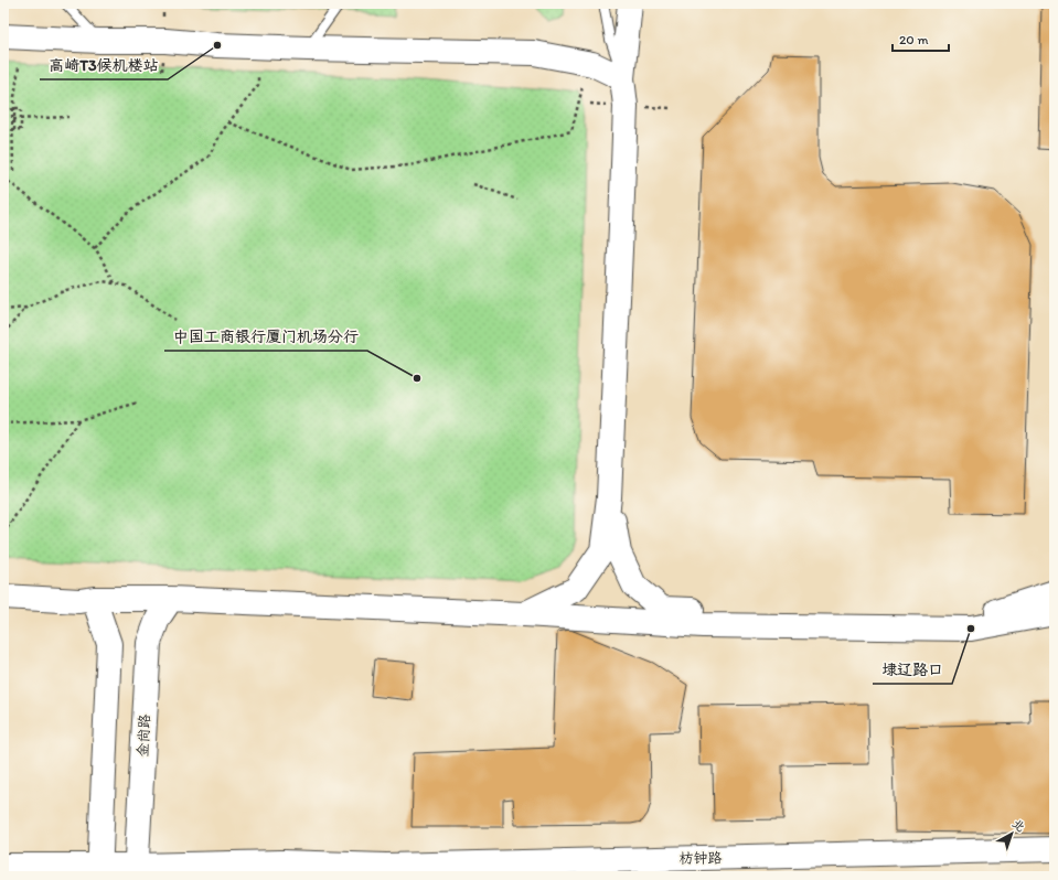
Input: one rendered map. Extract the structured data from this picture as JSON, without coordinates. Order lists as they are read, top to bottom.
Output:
{
  "streets": {
    "main road": ["金尚路", "枋钟路"]
  },
  "crossings": [
    ["金尚路", "枋钟路"]
  ],
  "places": ["高崎T3候机楼站", "中国工商银行厦门机场分行", "埭辽路口"],
  "scale_bar": "20 m",
  "north": "top right"
}
